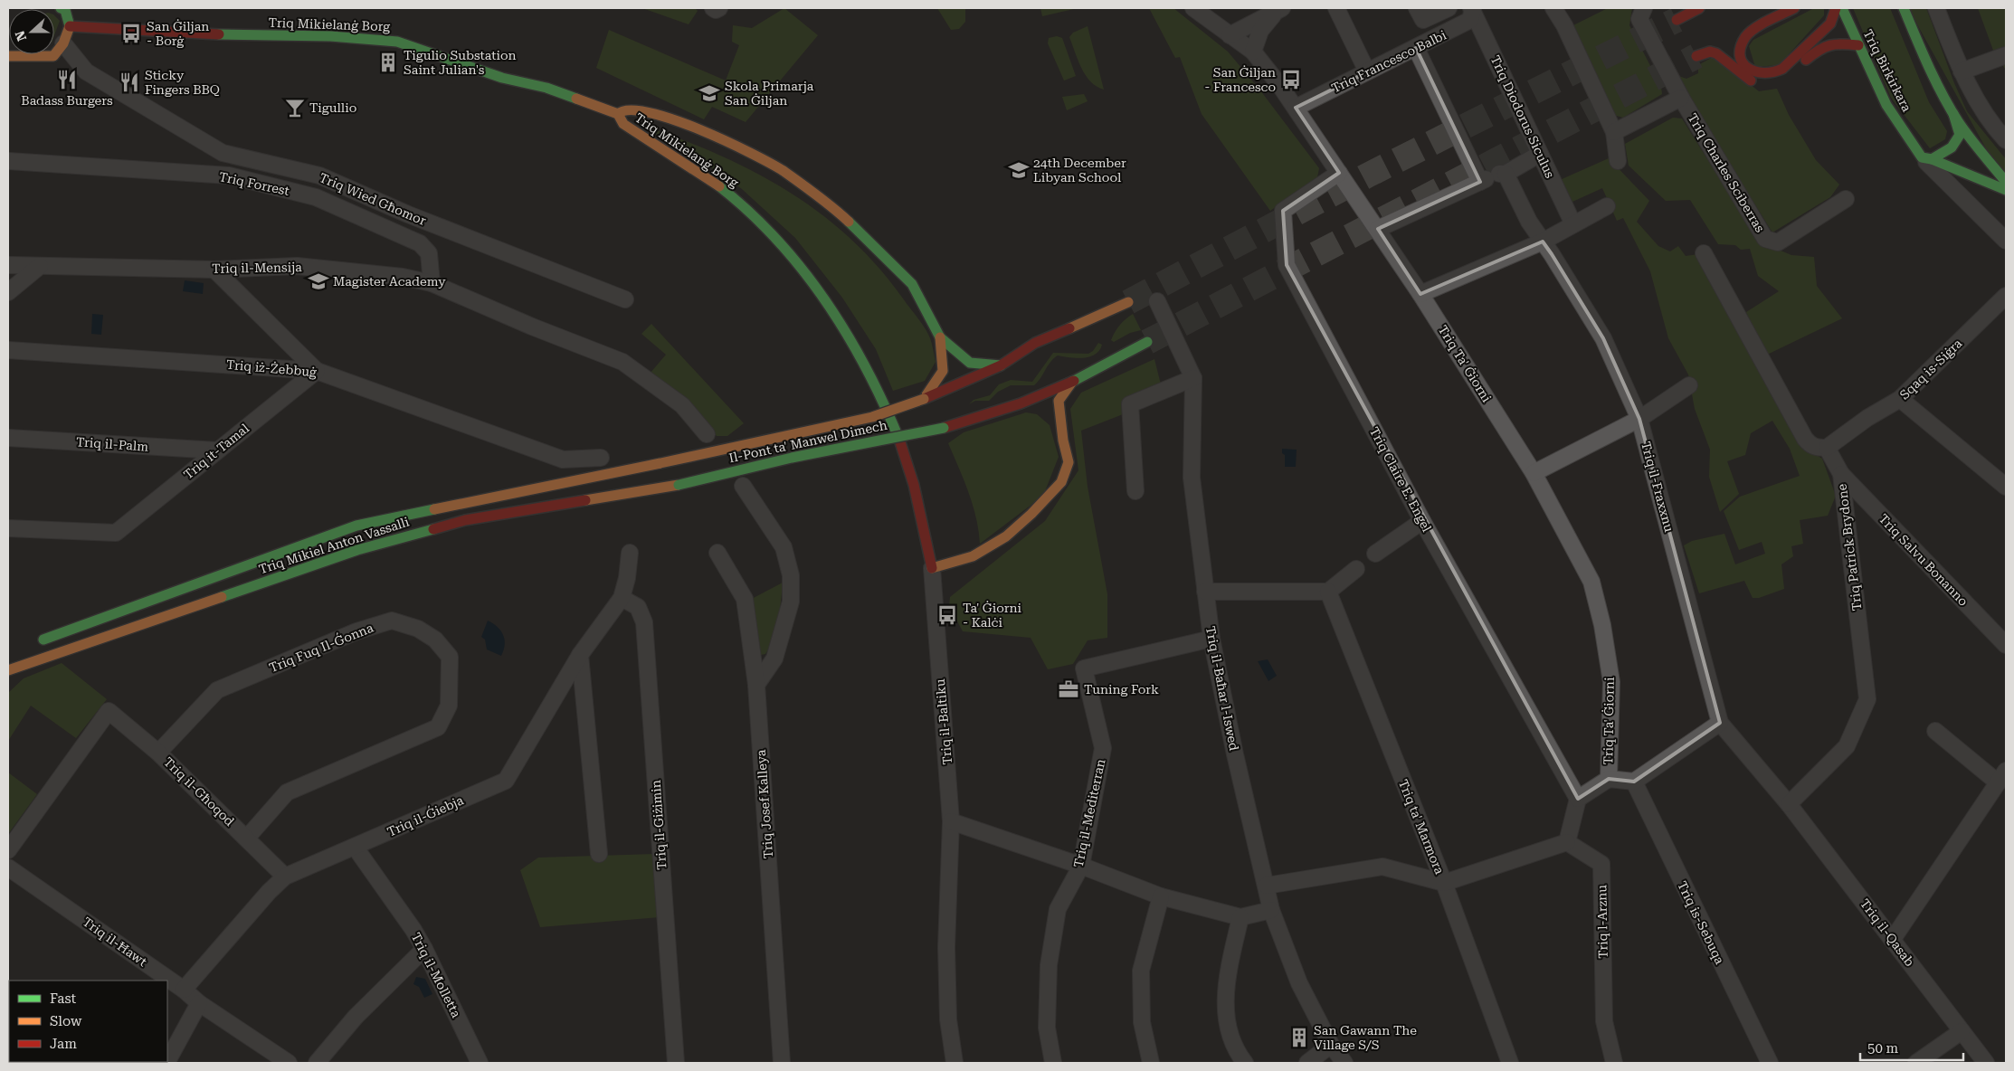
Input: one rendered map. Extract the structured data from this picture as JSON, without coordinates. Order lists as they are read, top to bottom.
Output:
{
  "streets": {
    "main road": [
      "Triq Mikielanġ Borg",
      "Triq Birkirkara",
      "Il-Pont ta' Manwel Dimech",
      "Triq Mikiel Anton Vassalli",
      "Triq il-Baltiku"
    ],
    "street": [
      "Triq Francesco Balbi",
      "Triq Diodorus Siculus",
      "Triq Charles Sciberras",
      "Triq Forrest",
      "Triq Wied Għomor",
      "Triq il-Mensija",
      "Triq Ta' Ġiorni",
      "Triq iż-Żebbuġ",
      "Sqaq is-Siġra",
      "Triq il-Palm",
      "Triq it-Tamal",
      "Triq Claire E. Engel",
      "Triq il-Fraxxnu",
      "Triq Patrick Brydone",
      "Triq Salvu Bonanno",
      "Triq Fuq Il-Ǵonna",
      "Triq il-Baħar l-Iswed",
      "Triq il-Għoqod",
      "Triq Josef Kalleya",
      "Triq il-Mediterran",
      "Triq il-Ǵiebja",
      "Triq il-Giżimin",
      "Triq ta' Marmora",
      "Triq l-Arznu",
      "Triq is-Sebuqa",
      "Triq il-Qasab",
      "Triq il-Ħawt",
      "Triq il-Molletta"
    ]
  },
  "crossings": [
    ["Triq Mikielanġ Borg", "Triq il-Baltiku"],
    ["Triq Francesco Balbi", "Triq Diodorus Siculus"],
    ["Triq Francesco Balbi", "Triq Ta' Ġiorni"],
    ["Triq Francesco Balbi", "Triq il-Fraxxnu"],
    ["Triq Forrest", "Triq il-Mensija"],
    ["Triq Ta' Ġiorni", "Triq Claire E. Engel"],
    ["Triq iż-Żebbuġ", "Triq it-Tamal"],
    ["Sqaq is-Siġra", "Triq Patrick Brydone"],
    ["Il-Pont ta' Manwel Dimech", "Triq Mikiel Anton Vassalli"],
    ["Triq il-Palm", "Triq it-Tamal"],
    ["Triq il-Fraxxnu", "Triq Patrick Brydone"],
    ["Triq il-Fraxxnu", "Triq il-Qasab"],
    ["Triq Patrick Brydone", "Triq Salvu Bonanno"],
    ["Triq Patrick Brydone", "Triq il-Qasab"],
    ["Triq Fuq Il-Ǵonna", "Triq il-Għoqod"],
    ["Triq il-Baħar l-Iswed", "Triq il-Mediterran"],
    ["Triq il-Għoqod", "Triq il-Ǵiebja"],
    ["Triq il-Ǵiebja", "Triq il-Giżimin"],
    ["Triq il-Ǵiebja", "Triq il-Ħawt"],
    ["Triq il-Ǵiebja", "Triq il-Molletta"]
  ],
  "places": {
    "bus stop": ["San Ġiljan - Borġ", "San Ġiljan - Francesco", "Ta' Ġiorni - Kalċi"],
    "building": ["Tigulio Substation Saint Julian's", "San Gawann The Village S/S"],
    "restaurant": ["Badass Burgers", "Sticky Fingers BBQ"],
    "school or university": ["Skola Primarja San Ġiljan", "24th December Libyan School", "Magister Academy"],
    "bar": ["Tigullio"],
    "office": ["Tuning Fork"]
  },
  "legend": ["Fast", "Slow", "Jam"],
  "scale_bar": "50 m",
  "north": "left"
}
